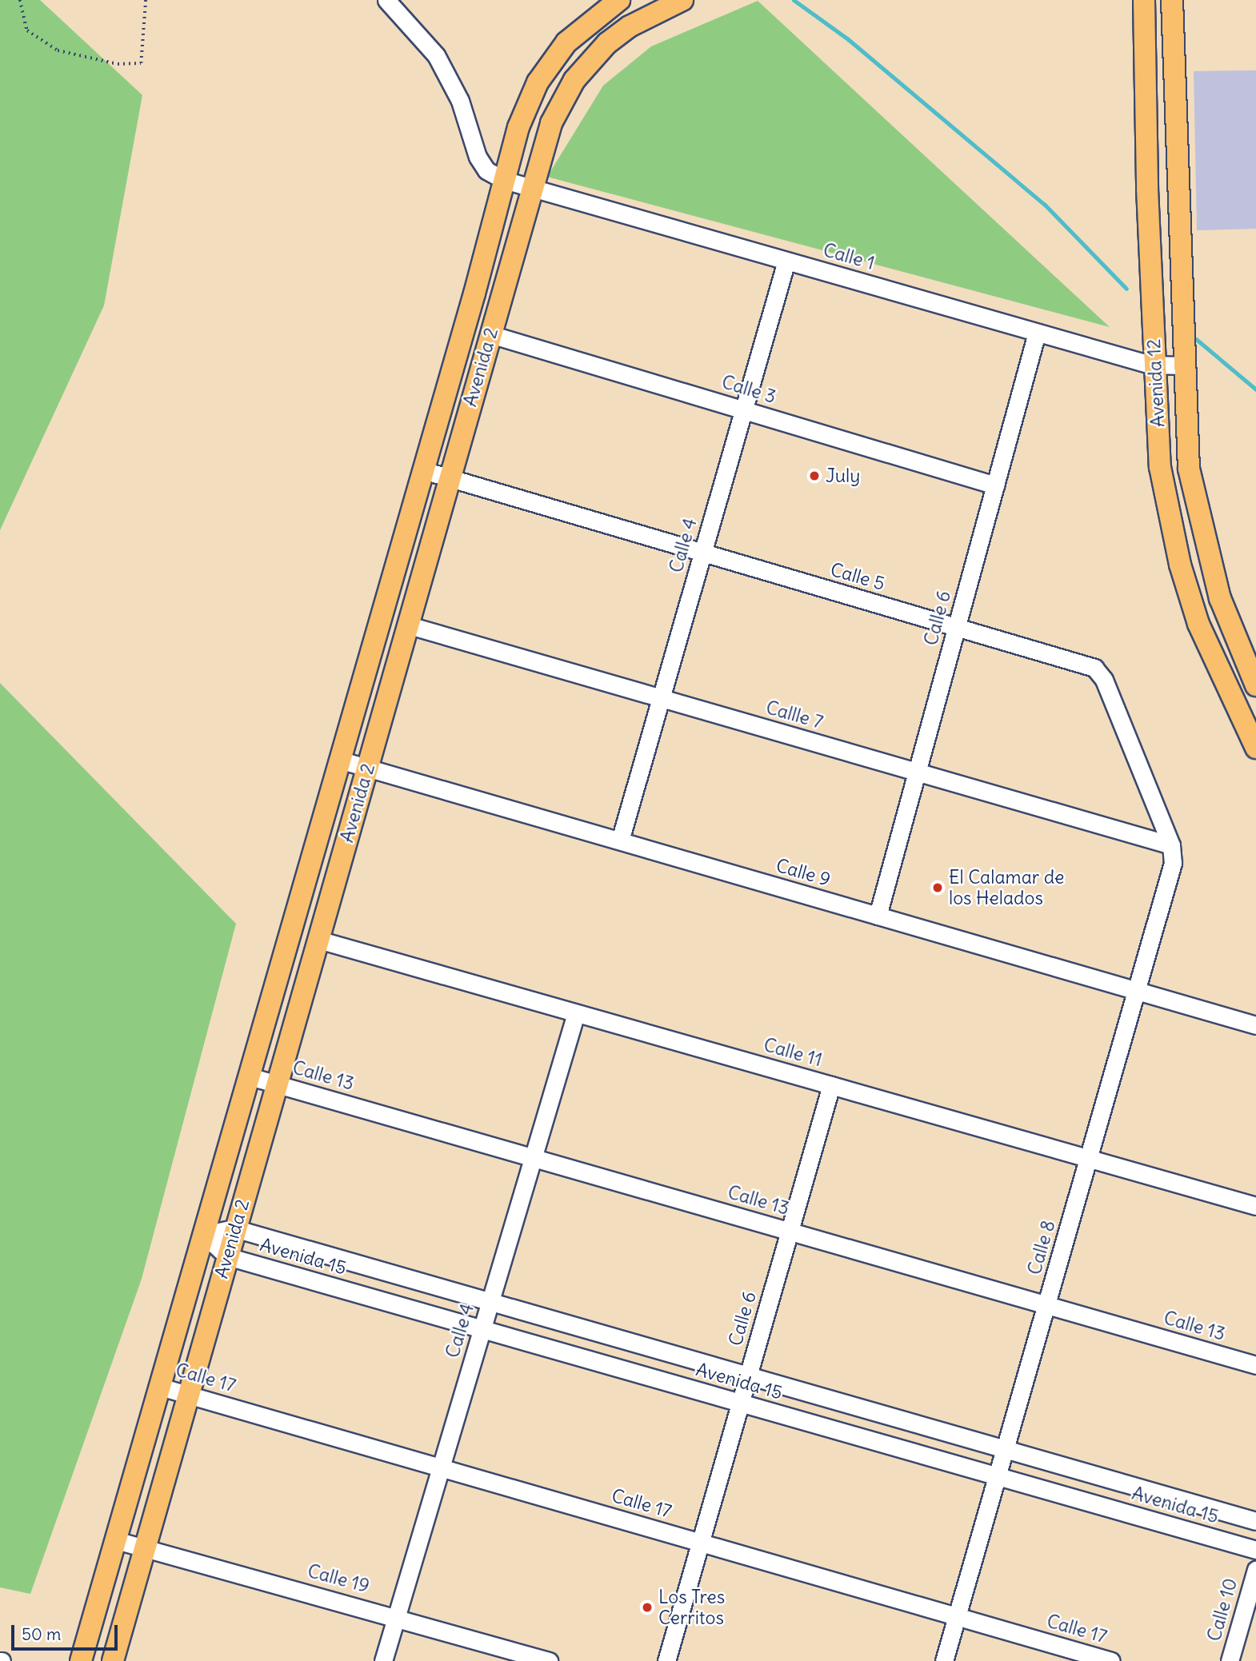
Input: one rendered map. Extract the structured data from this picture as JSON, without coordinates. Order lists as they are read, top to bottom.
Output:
{
  "streets": {
    "main road": ["Avenida 2", "Avenida 12"],
    "street": [
      "Calle 1",
      "Calle 3",
      "Calle 4",
      "Calle 5",
      "Calle 6",
      "Callle 7",
      "Calle 9",
      "Calle 11",
      "Calle 13",
      "Calle 8",
      "Avenida 15",
      "Calle 17",
      "Calle 19",
      "Calle 10"
    ]
  },
  "crossings": [
    ["Calle 1", "Avenida 2"],
    ["Calle 1", "Avenida 12"],
    ["Calle 1", "Calle 4"],
    ["Calle 1", "Calle 6"],
    ["Avenida 2", "Calle 3"],
    ["Avenida 2", "Calle 5"],
    ["Avenida 2", "Callle 7"],
    ["Avenida 2", "Calle 9"],
    ["Avenida 2", "Calle 11"],
    ["Avenida 2", "Calle 13"],
    ["Avenida 2", "Avenida 15"],
    ["Avenida 2", "Calle 17"],
    ["Avenida 2", "Calle 19"],
    ["Calle 3", "Calle 4"],
    ["Calle 3", "Calle 6"],
    ["Calle 4", "Calle 5"],
    ["Calle 4", "Callle 7"],
    ["Calle 4", "Calle 9"],
    ["Calle 4", "Calle 11"],
    ["Calle 4", "Calle 13"],
    ["Calle 4", "Avenida 15"],
    ["Calle 4", "Calle 17"],
    ["Calle 4", "Calle 19"],
    ["Calle 5", "Calle 6"],
    ["Calle 5", "Callle 7"],
    ["Calle 5", "Calle 8"],
    ["Calle 6", "Callle 7"],
    ["Calle 6", "Calle 9"],
    ["Calle 6", "Calle 11"],
    ["Calle 6", "Calle 13"],
    ["Calle 6", "Avenida 15"],
    ["Calle 6", "Calle 17"],
    ["Callle 7", "Calle 8"],
    ["Calle 9", "Calle 8"],
    ["Calle 11", "Calle 8"],
    ["Calle 13", "Calle 8"],
    ["Calle 8", "Avenida 15"],
    ["Calle 8", "Calle 17"]
  ],
  "places": ["July", "El Calamar de los Helados", "Los Tres Cerritos"],
  "scale_bar": "50 m"
}
